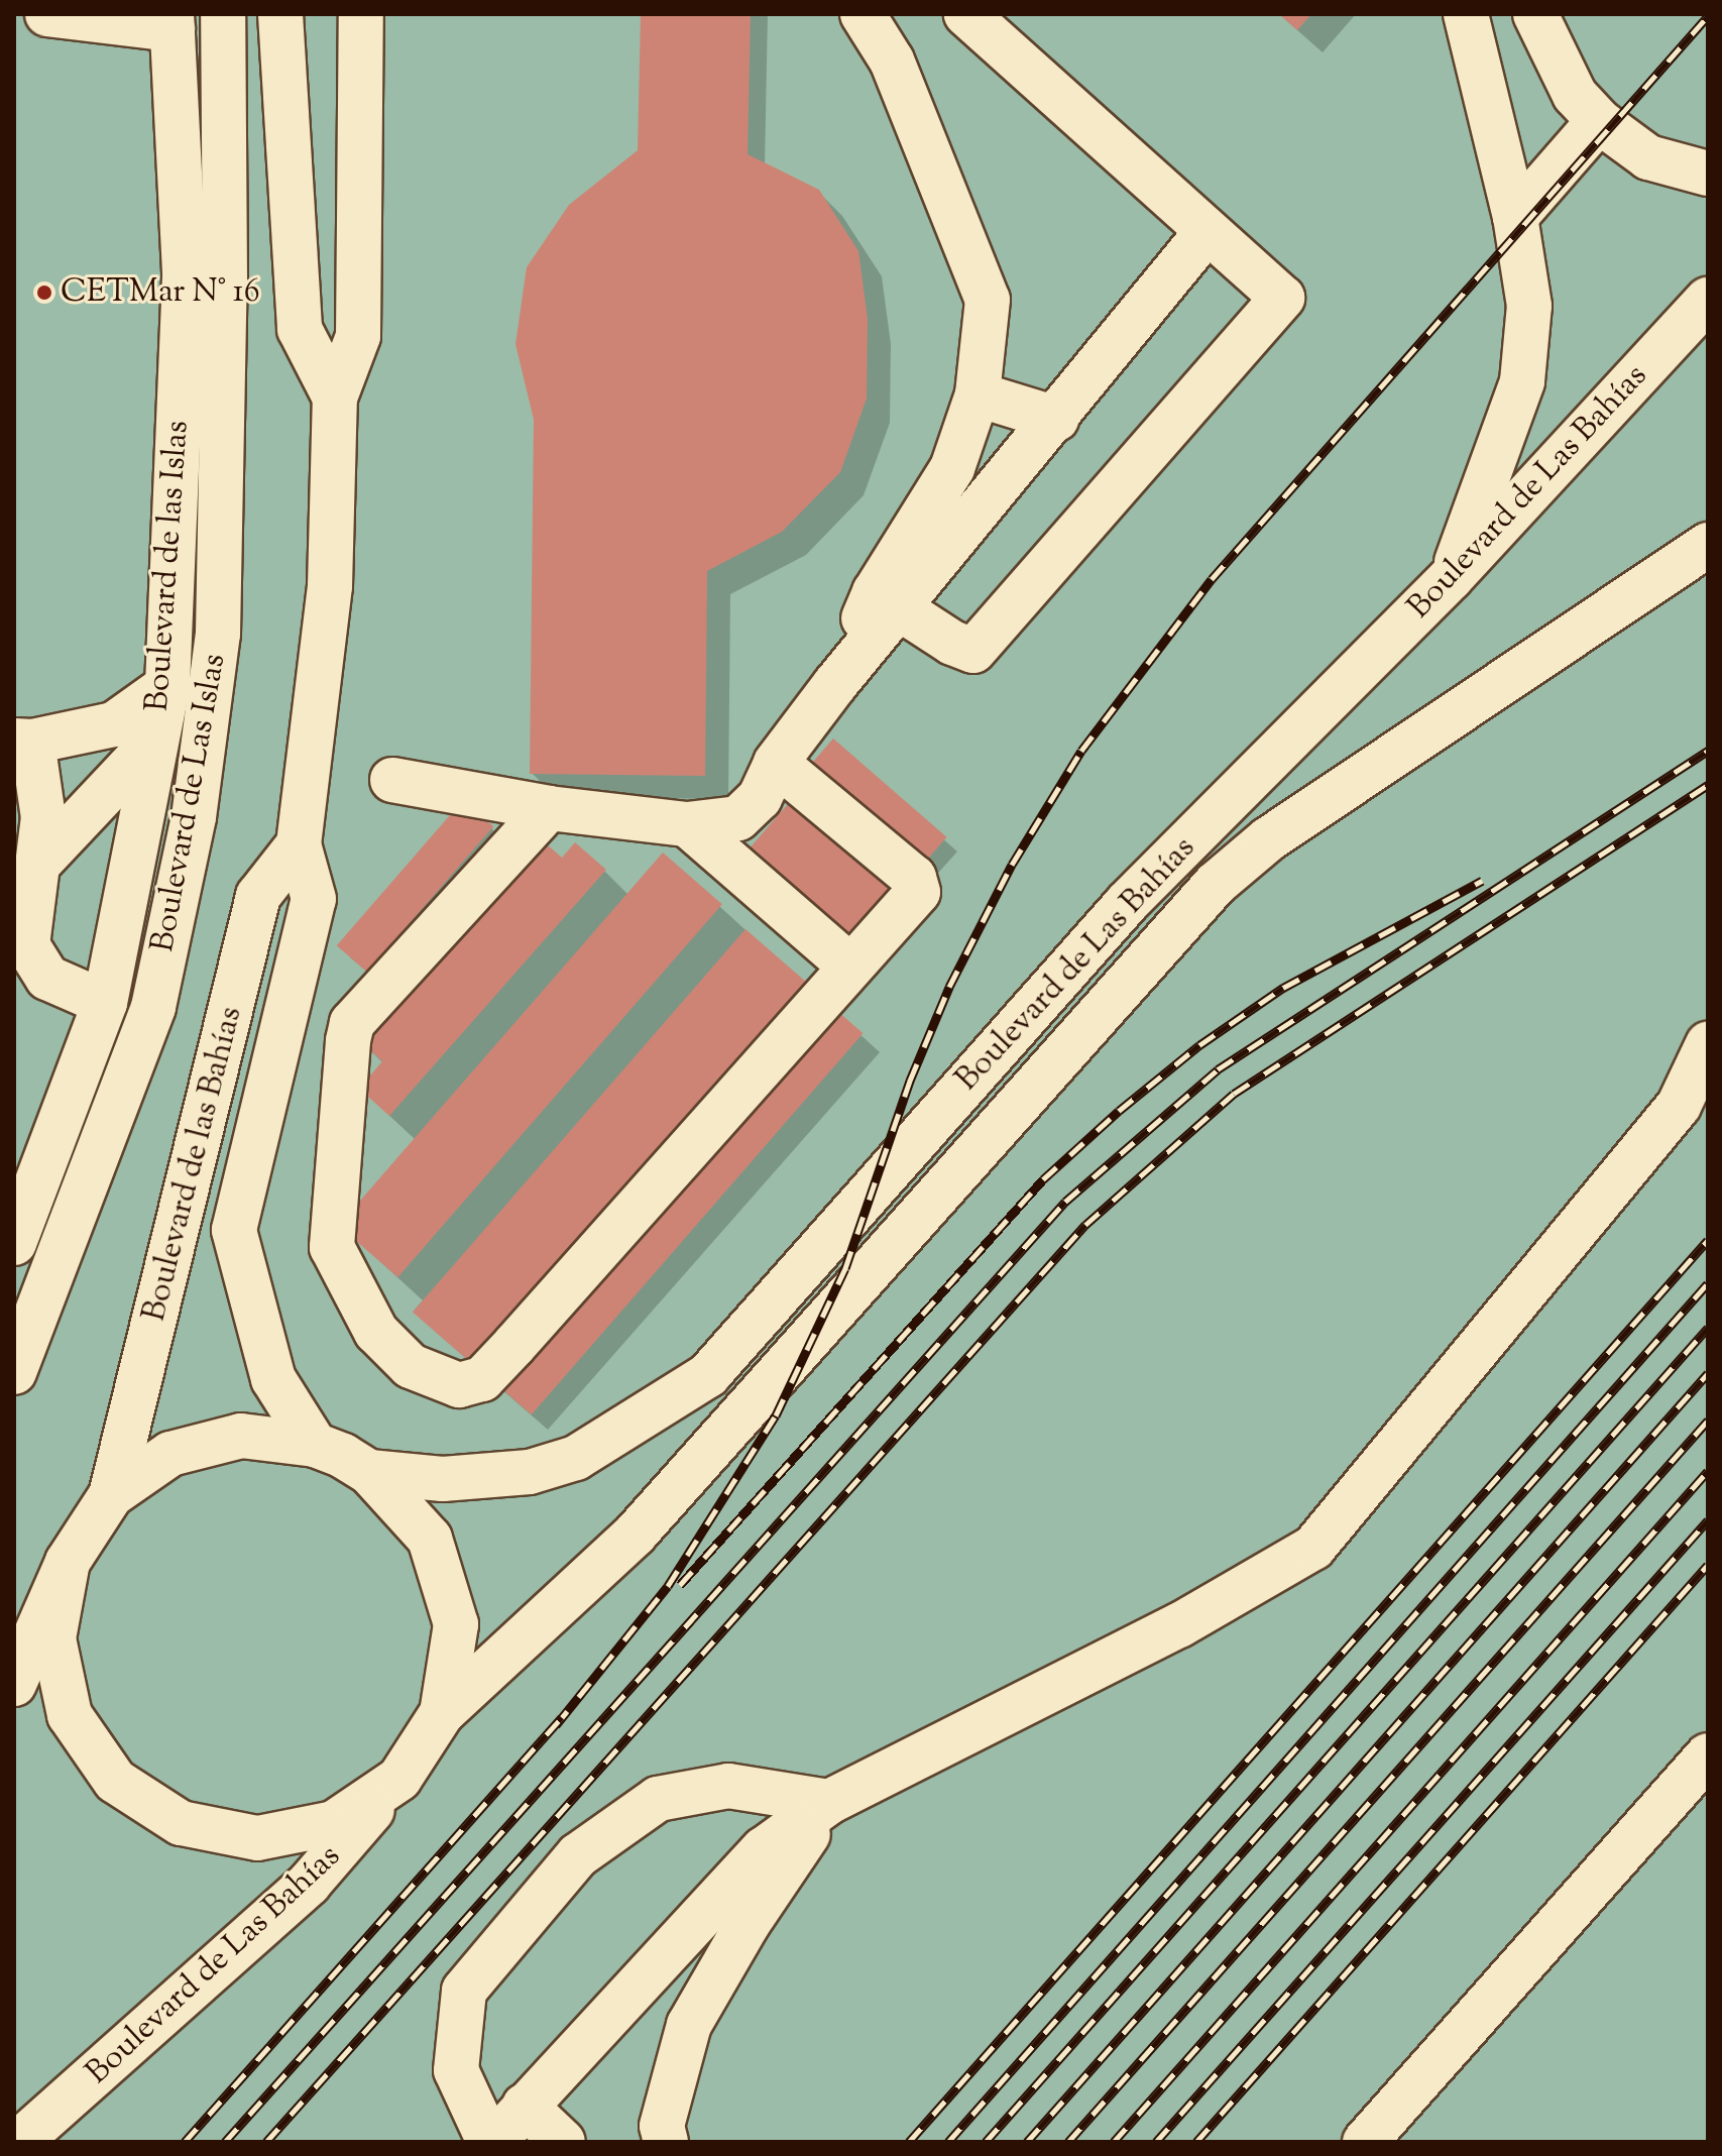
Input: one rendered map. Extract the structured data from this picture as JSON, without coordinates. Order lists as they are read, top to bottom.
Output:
{
  "streets": {
    "street": [
      "Boulevard de Las Bahías",
      "Boulevard de las Islas",
      "Boulevard de Las Islas",
      "Boulevard de las Bahías"
    ]
  },
  "places": ["CETMar N° 16"]
}
